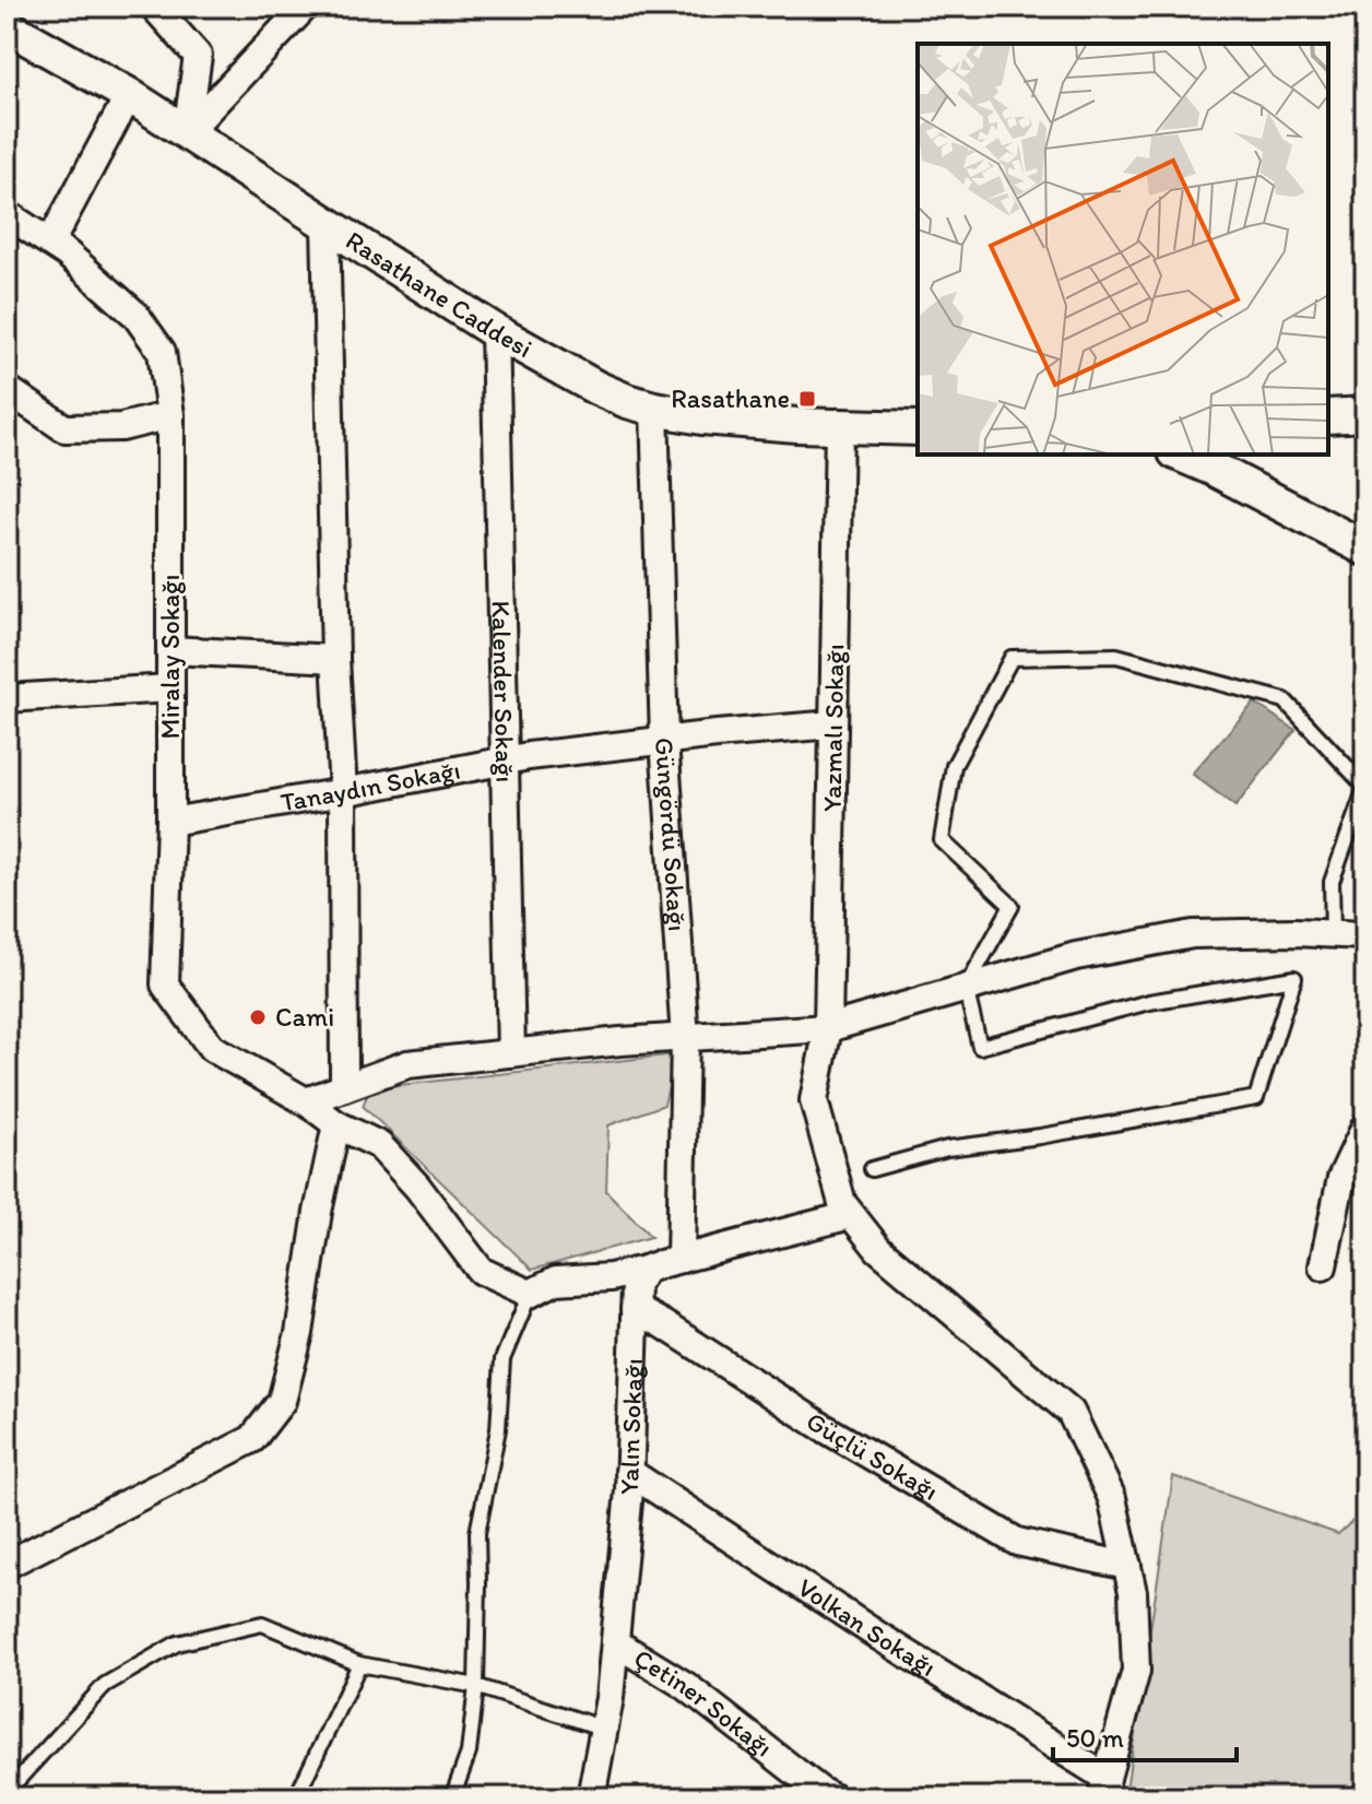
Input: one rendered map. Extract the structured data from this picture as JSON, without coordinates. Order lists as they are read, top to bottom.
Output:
{
  "streets": {
    "street": [
      "Rasathane Caddesi",
      "Miralay Sokağı",
      "Kalender Sokağı",
      "Yazmalı Sokağı",
      "Tanaydın Sokağı",
      "Güngördü Sokağı",
      "Yalın Sokağı",
      "Güçlü Sokağı",
      "Volkan Sokağı",
      "Çetiner Sokağı"
    ]
  },
  "crossings": [
    ["Rasathane Caddesi", "Kalender Sokağı"],
    ["Rasathane Caddesi", "Yazmalı Sokağı"],
    ["Rasathane Caddesi", "Güngördü Sokağı"],
    ["Miralay Sokağı", "Tanaydın Sokağı"],
    ["Kalender Sokağı", "Tanaydın Sokağı"],
    ["Yazmalı Sokağı", "Tanaydın Sokağı"],
    ["Yazmalı Sokağı", "Güçlü Sokağı"],
    ["Yazmalı Sokağı", "Volkan Sokağı"],
    ["Tanaydın Sokağı", "Güngördü Sokağı"],
    ["Yalın Sokağı", "Güçlü Sokağı"],
    ["Yalın Sokağı", "Volkan Sokağı"],
    ["Yalın Sokağı", "Çetiner Sokağı"]
  ],
  "places": {
    "transit": ["Rasathane"],
    "other": ["Cami"]
  },
  "scale_bar": "50 m"
}
